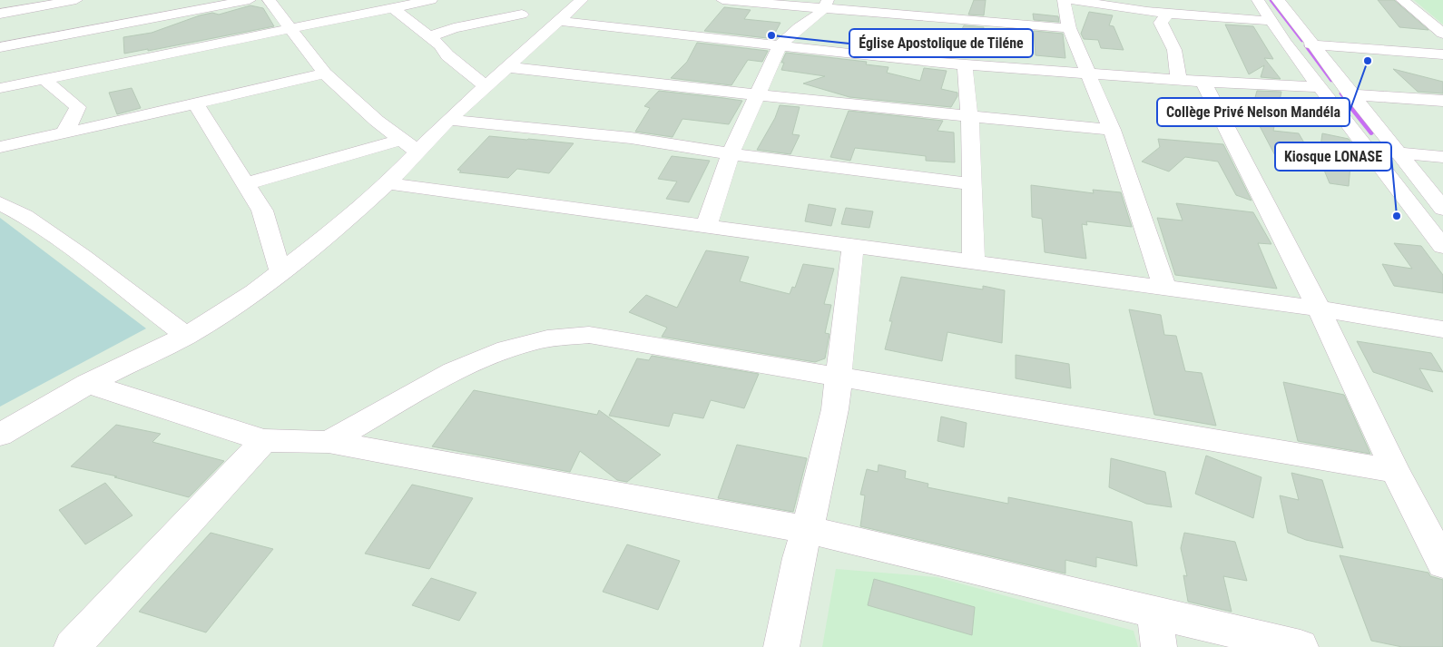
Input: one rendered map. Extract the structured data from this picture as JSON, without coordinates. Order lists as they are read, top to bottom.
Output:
{
  "places": ["Église Apostolique de Tiléne", "Collège Privé Nelson Mandéla", "Kiosque LONASE"]
}
